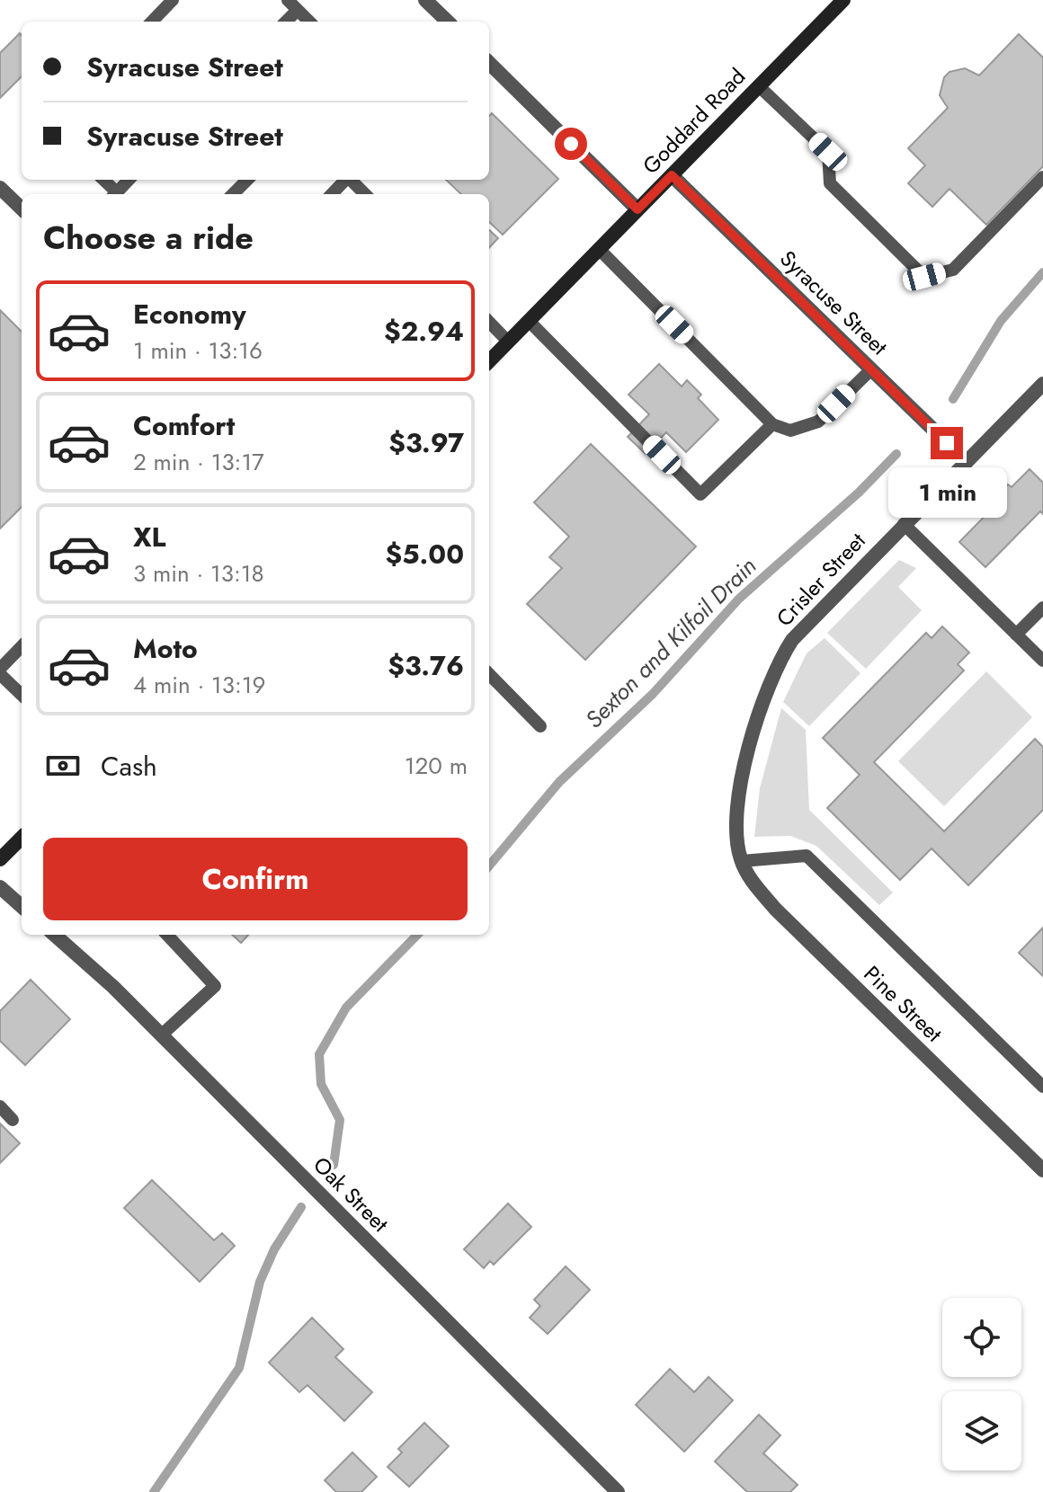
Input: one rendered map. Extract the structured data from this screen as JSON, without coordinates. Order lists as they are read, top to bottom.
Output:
{
  "streets": {
    "main road": ["Goddard Road"],
    "street": [
      "Syracuse Street",
      "Crisler Street",
      "Pine Street",
      "Oak Street"
    ]
  },
  "crossings": [
    ["Goddard Road", "Syracuse Street"],
    ["Syracuse Street", "Crisler Street"],
    ["Crisler Street", "Pine Street"]
  ],
  "water": ["Sexton and Kilfoil Drain"],
  "page": {
    "banner": ["Syracuse Street", "Syracuse Street"],
    "heading": "Choose a ride",
    "list": [
      {
        "name": "Economy",
        "note": "1 min · 13:16",
        "value": "$2.94"
      },
      {
        "name": "Comfort",
        "note": "2 min · 13:17",
        "value": "$3.97"
      },
      {
        "name": "XL",
        "note": "3 min · 13:18",
        "value": "$5.00"
      },
      {
        "name": "Moto",
        "note": "4 min · 13:19",
        "value": "$3.76"
      }
    ],
    "bubble": "1 min",
    "pay": ["Cash", "120 m"],
    "buttons": "Confirm"
  }
}
